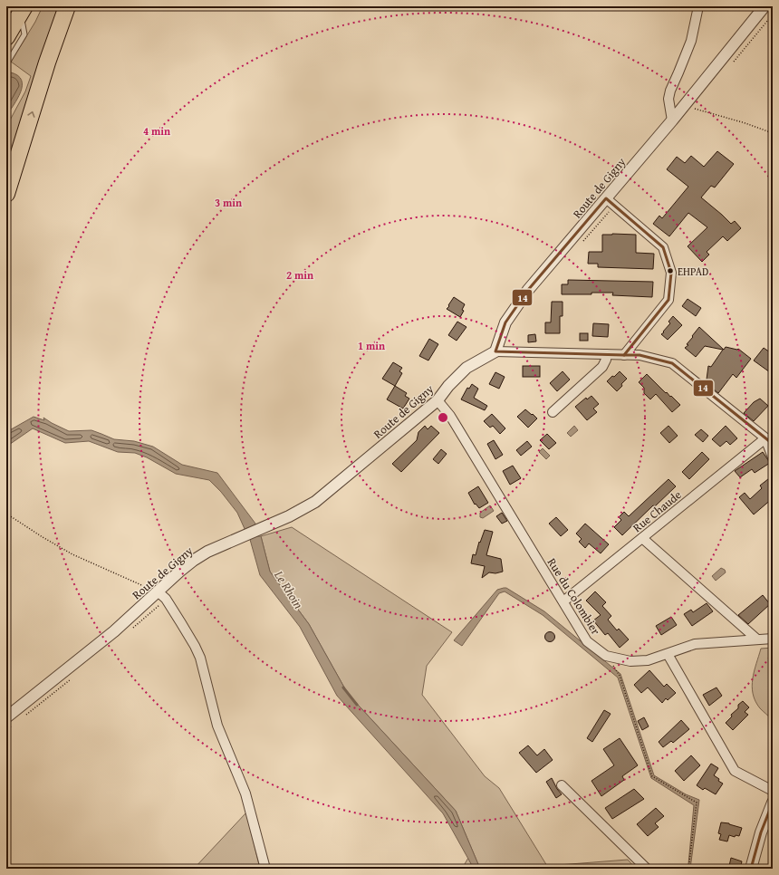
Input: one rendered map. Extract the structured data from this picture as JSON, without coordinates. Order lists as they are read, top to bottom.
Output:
{
  "streets": {
    "street": ["Route de Gigny", "Rue Chaude", "Rue du Colombier"]
  },
  "crossings": [
    ["Route de Gigny", "Rue du Colombier"],
    ["Rue Chaude", "Rue du Colombier"]
  ],
  "water": ["Le Rhoin"],
  "places": ["EHPAD"],
  "lines": ["transit line 14"],
  "rings": [
    "4 min",
    "3 min",
    "2 min",
    "1 min"
  ]
}
